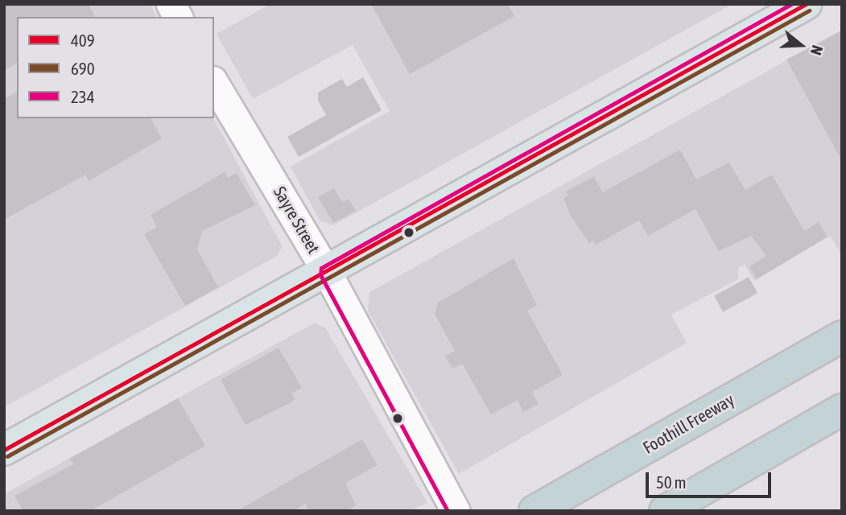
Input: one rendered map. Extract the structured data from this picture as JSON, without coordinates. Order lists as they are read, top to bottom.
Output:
{
  "streets": {
    "highway": ["Foothill Freeway"],
    "street": ["Sayre Street"]
  },
  "lines": ["transit line 409", "transit line 234", "transit line 690"],
  "legend": ["409", "690", "234"],
  "scale_bar": "50 m",
  "north": "right"
}
